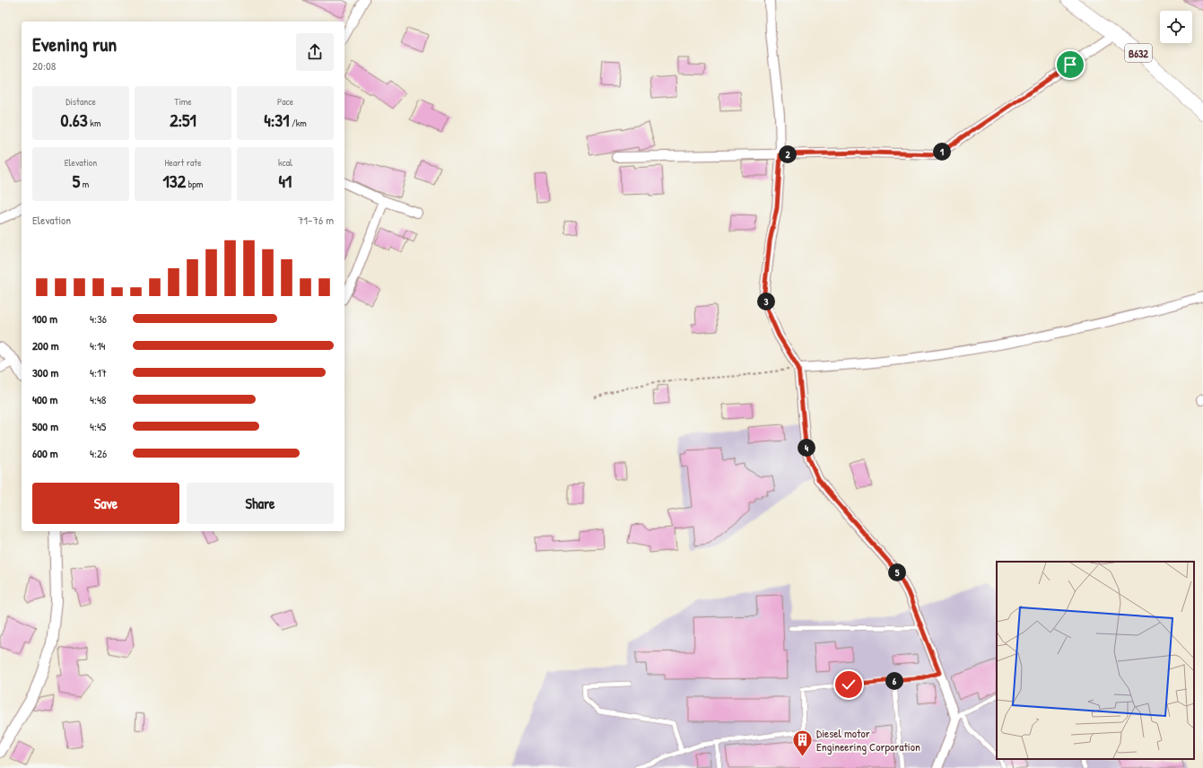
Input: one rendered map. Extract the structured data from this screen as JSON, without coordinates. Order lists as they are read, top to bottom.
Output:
{
  "streets": {
    "main road": ["B632"]
  },
  "places": {
    "building": ["Diesel motor Engineering Corporation"]
  },
  "page": {
    "heading": ["Evening run", "20:08"],
    "stats": [
      ["Distance", "0.63 km"],
      ["Time", "2:51"],
      ["Pace", "4:31 /km"],
      ["Elevation", "5 m"],
      ["Heart rate", "132 bpm"],
      ["kcal", "41"]
    ],
    "pins": [
      "1",
      "2",
      "3",
      "4",
      "5",
      "6"
    ],
    "chart": ["Elevation", "71–76 m"],
    "list": [
      {
        "name": "100 m",
        "note": "4:36"
      },
      {
        "name": "200 m",
        "note": "4:14"
      },
      {
        "name": "300 m",
        "note": "4:17"
      },
      {
        "name": "400 m",
        "note": "4:48"
      },
      {
        "name": "500 m",
        "note": "4:45"
      },
      {
        "name": "600 m",
        "note": "4:26"
      }
    ],
    "buttons": ["Save", "Share"]
  }
}
